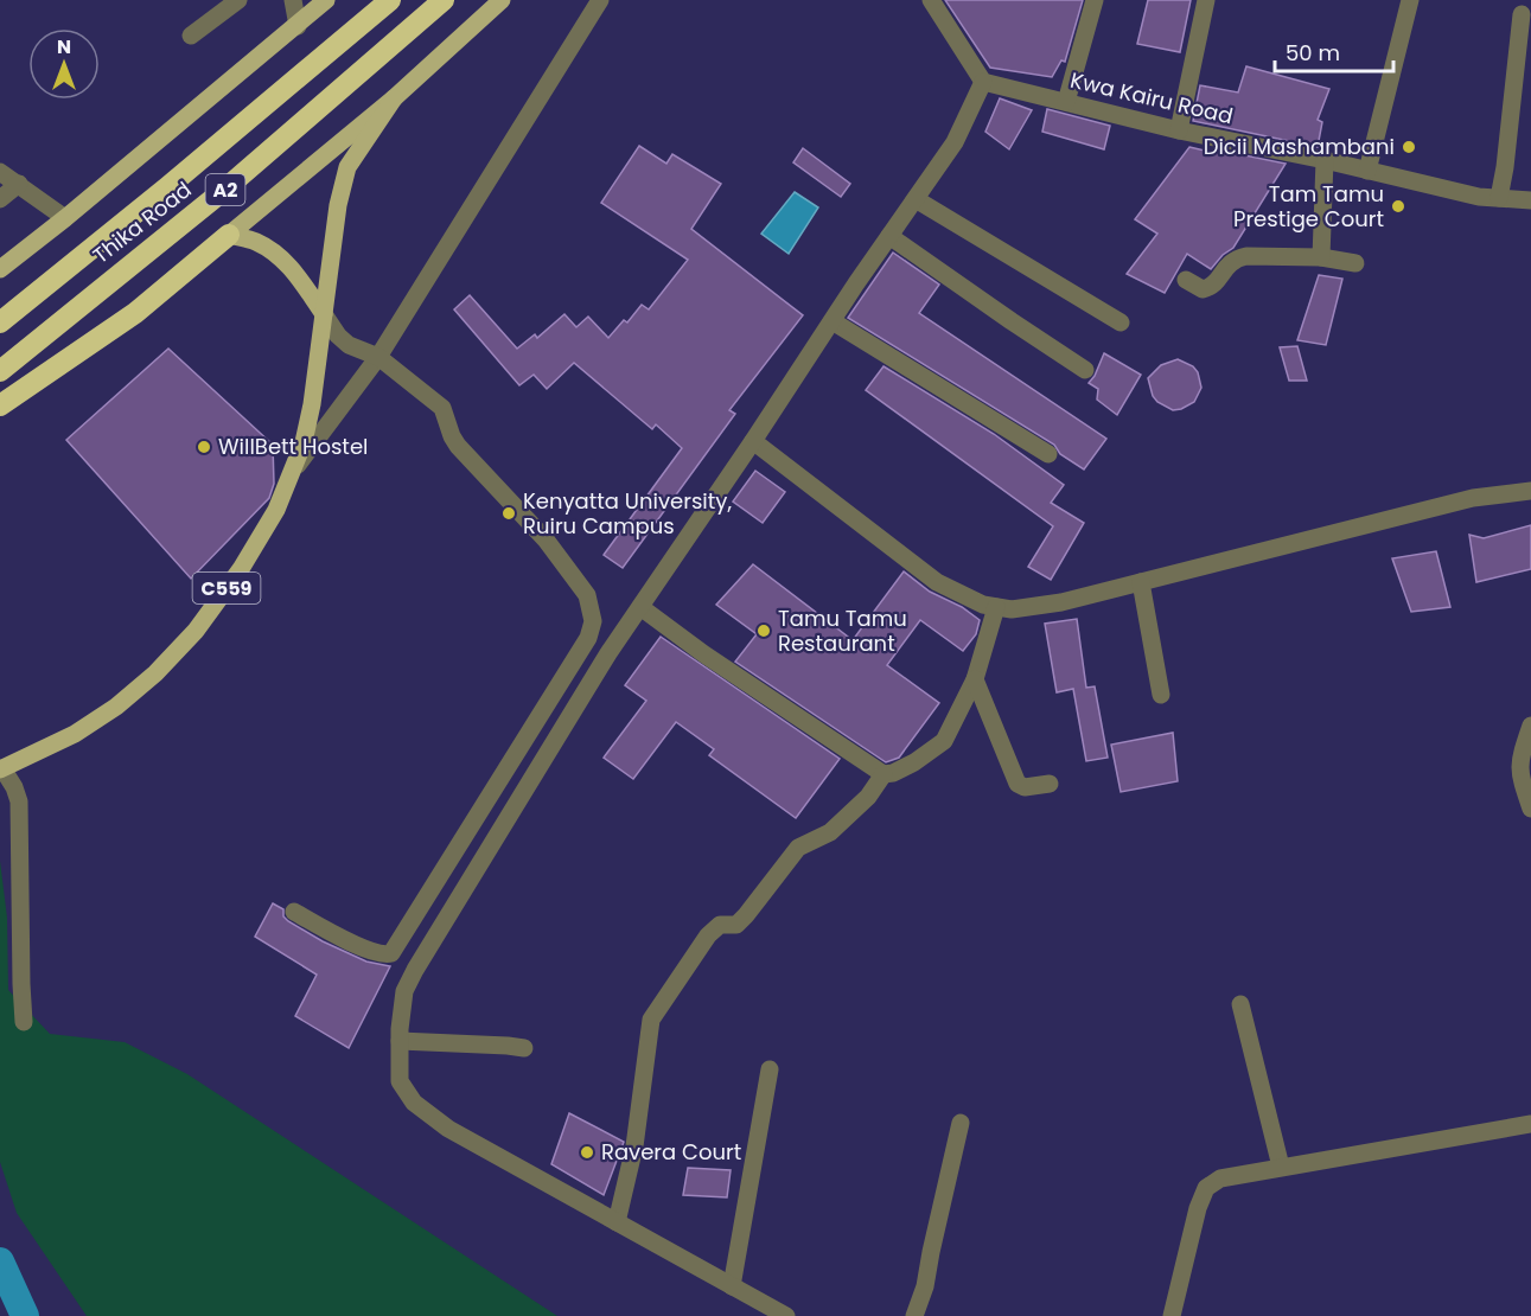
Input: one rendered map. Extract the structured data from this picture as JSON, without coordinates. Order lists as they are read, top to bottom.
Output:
{
  "streets": {
    "highway": ["A2", "Thika Road"],
    "main road": ["C559"],
    "street": ["Kwa Kairu Road"]
  },
  "places": [
    "Dicii Mashambani",
    "Tam Tamu Prestige Court",
    "WillBett Hostel",
    "Kenyatta University, Ruiru Campus",
    "Tamu Tamu Restaurant",
    "Ravera Court"
  ],
  "scale_bar": "50 m",
  "north": "top"
}
